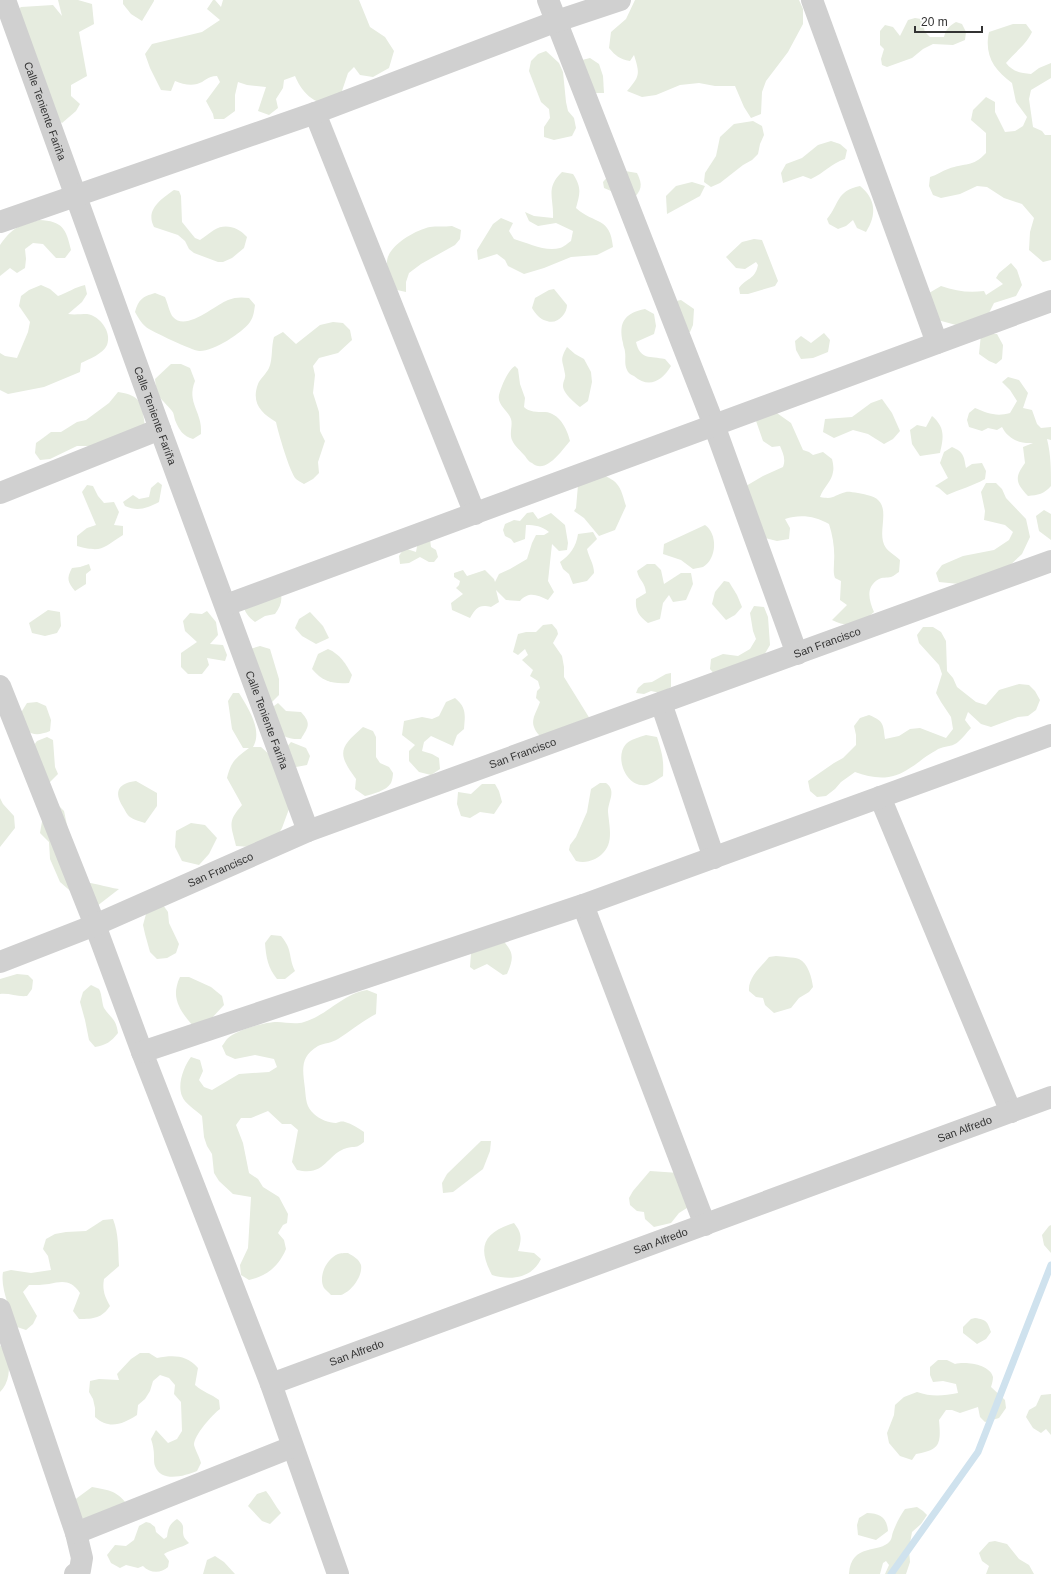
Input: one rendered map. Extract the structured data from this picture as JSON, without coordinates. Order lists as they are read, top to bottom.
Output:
{
  "streets": {
    "street": ["Calle Teniente Fariña", "San Francisco", "San Alfredo"]
  },
  "crossings": [
    ["Calle Teniente Fariña", "San Francisco"]
  ],
  "scale_bar": "20 m"
}
